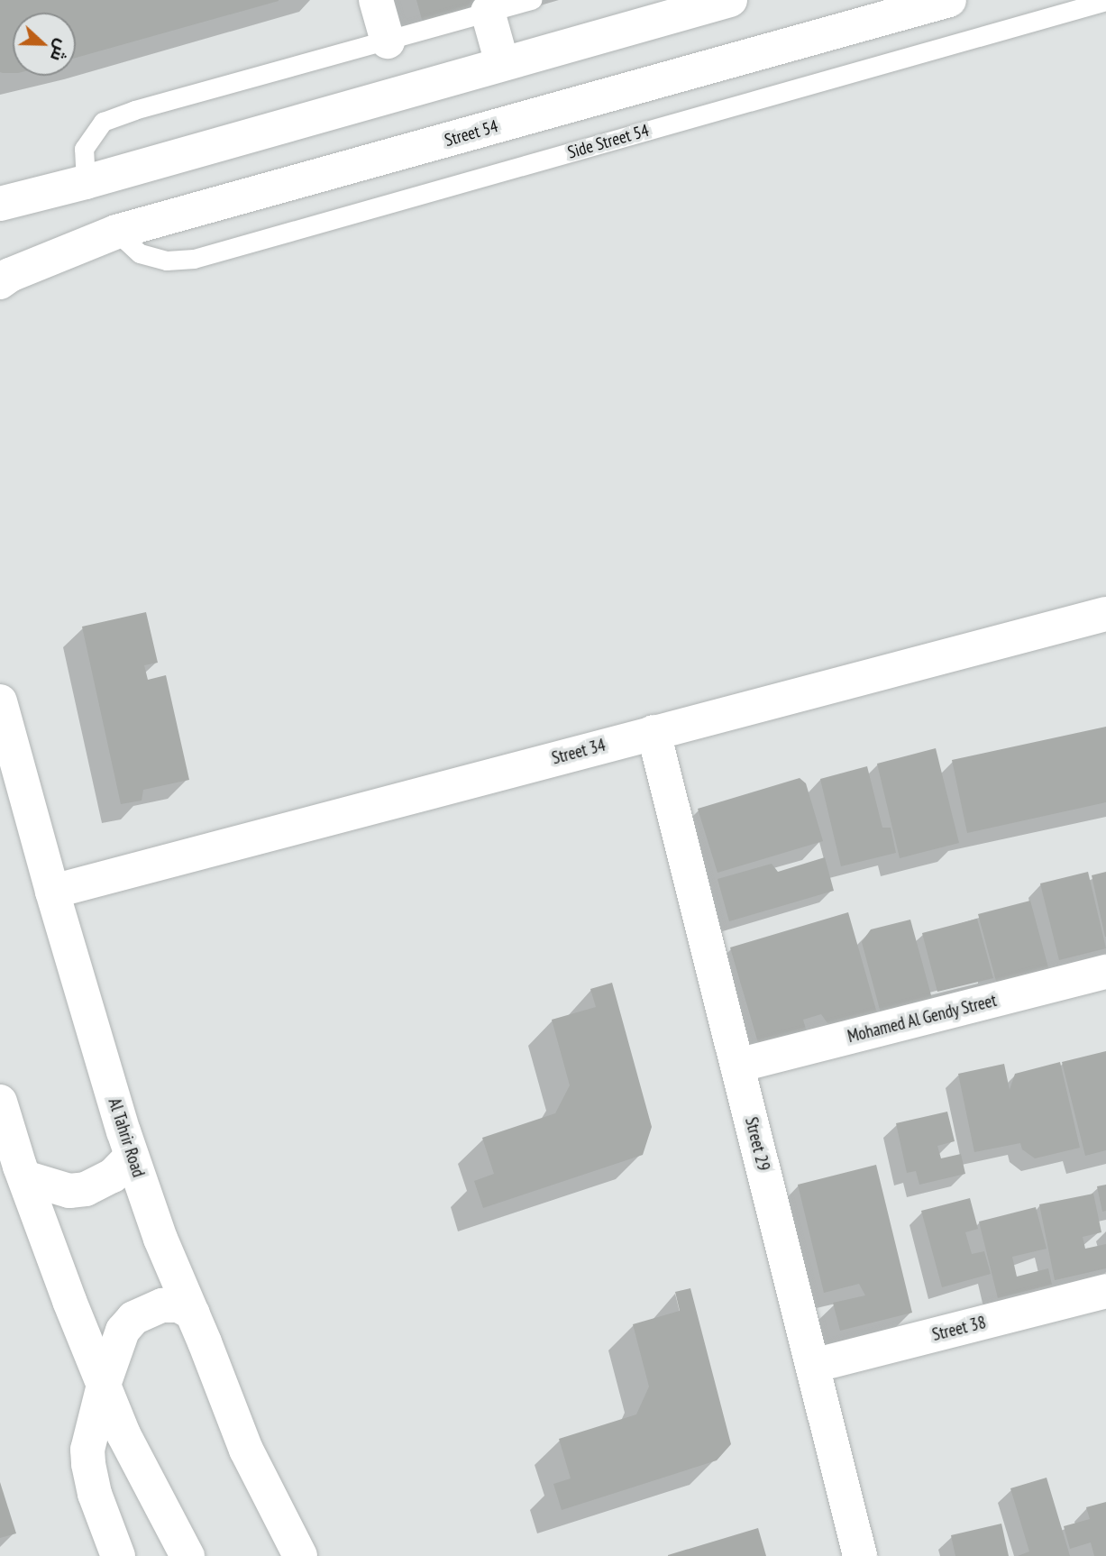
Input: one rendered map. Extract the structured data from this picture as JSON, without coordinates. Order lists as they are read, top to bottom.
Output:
{
  "streets": {
    "street": [
      "Street 54",
      "Street 34",
      "Mohamed Al Gendy Street",
      "Al Tahrir Road",
      "Street 29",
      "Street 38"
    ],
    "lane": ["Side Street 54"]
  },
  "crossings": [
    ["Street 54", "Side Street 54"],
    ["Street 34", "Al Tahrir Road"],
    ["Street 34", "Street 29"],
    ["Mohamed Al Gendy Street", "Street 29"],
    ["Street 29", "Street 38"]
  ],
  "north": "right"
}
